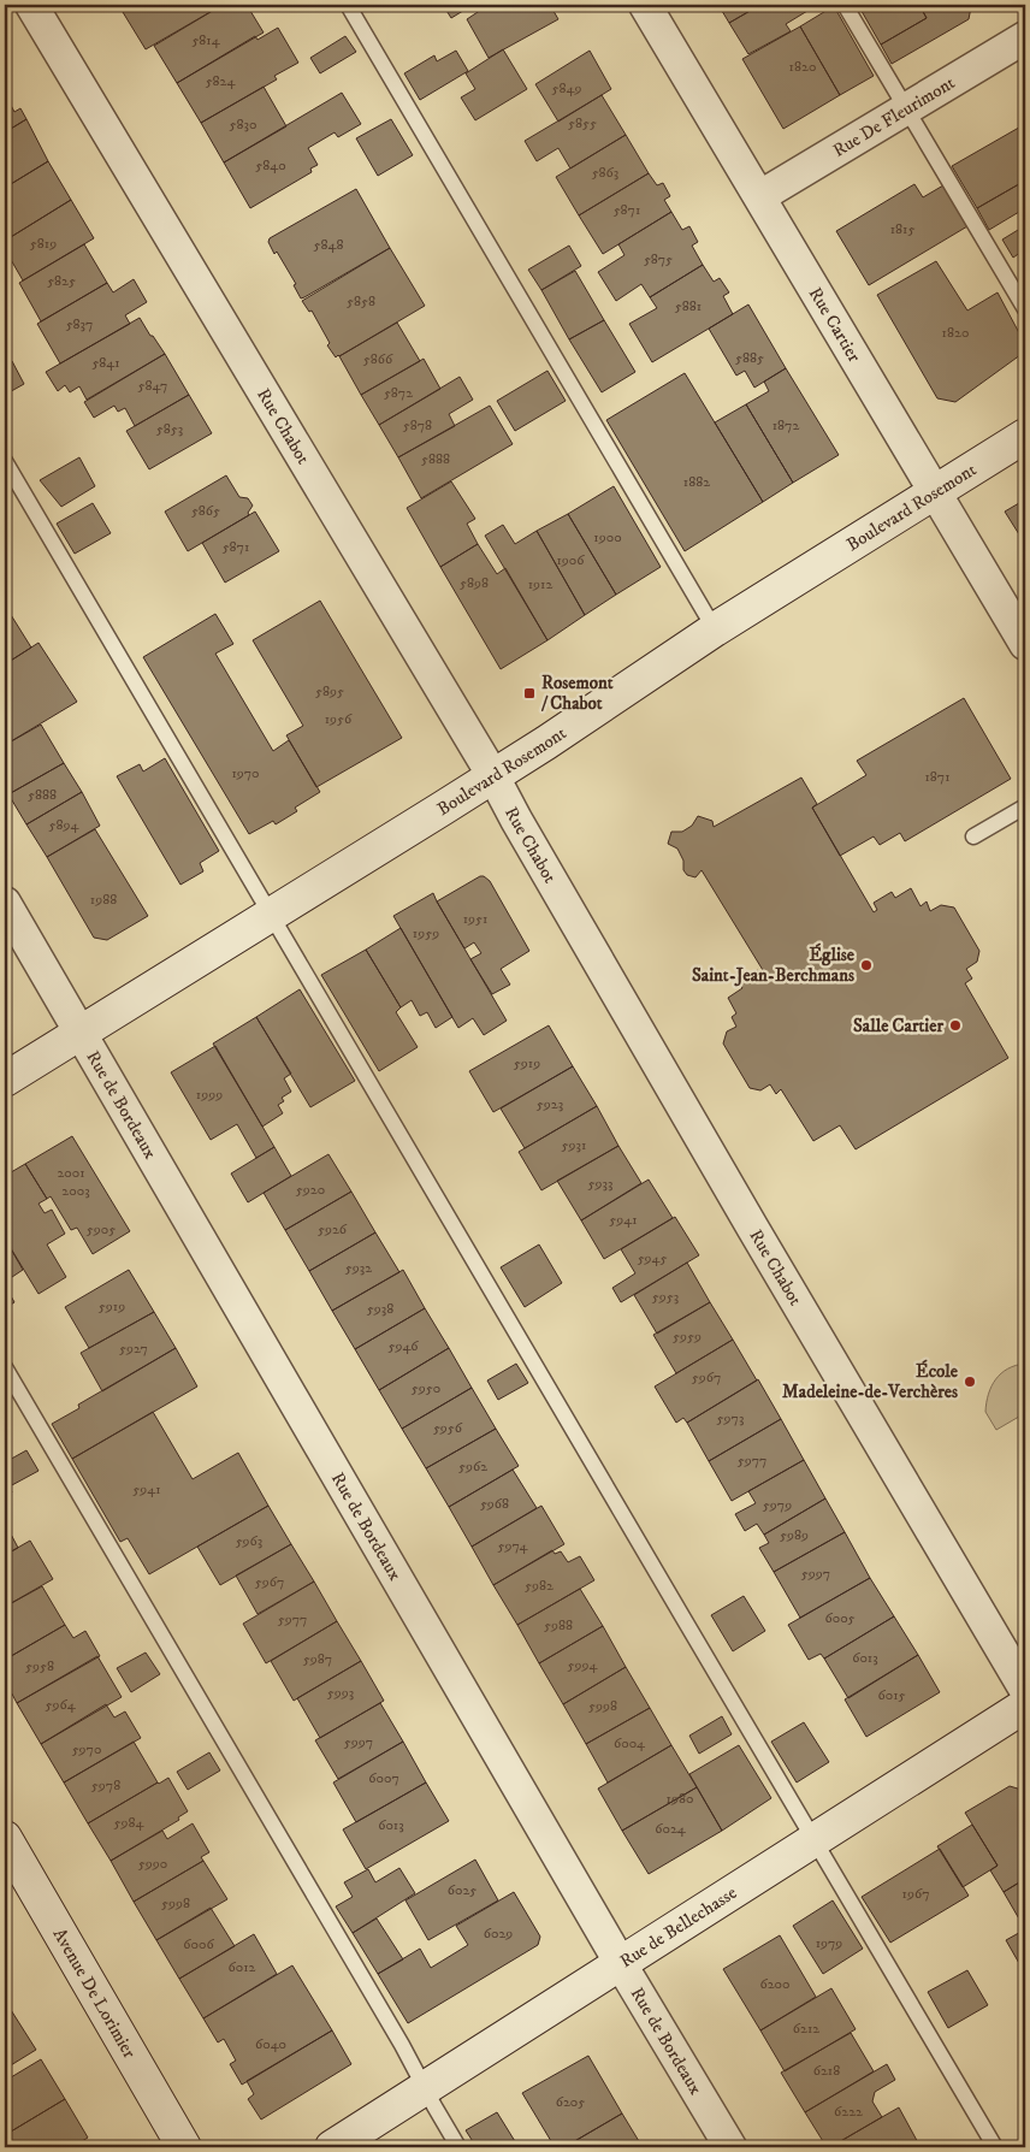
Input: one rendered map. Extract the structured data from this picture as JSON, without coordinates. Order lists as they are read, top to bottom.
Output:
{
  "streets": {
    "main road": ["Boulevard Rosemont", "Rue de Bellechasse", "Avenue De Lorimier"],
    "street": [
      "Rue De Fleurimont",
      "Rue Cartier",
      "Rue Chabot",
      "Rue de Bordeaux"
    ]
  },
  "crossings": [
    ["Rue De Fleurimont", "Rue Cartier"],
    ["Rue Cartier", "Boulevard Rosemont"],
    ["Rue Chabot", "Boulevard Rosemont"],
    ["Boulevard Rosemont", "Rue de Bordeaux"],
    ["Rue de Bordeaux", "Rue de Bellechasse"]
  ],
  "places": {
    "transit": ["Rosemont / Chabot"],
    "other": ["Église Saint-Jean-Berchmans", "Salle Cartier", "École Madeleine-de-Verchères"]
  },
  "house_numbers": [
    "5814",
    "1820",
    "5824",
    "5849",
    "5855",
    "5830",
    "5840",
    "5863",
    "5871",
    "1815",
    "5819",
    "5848",
    "5875",
    "5825",
    "5858",
    "5881",
    "5837",
    "1820",
    "5885",
    "5866",
    "5841",
    "5847",
    "5872",
    "5878",
    "1872",
    "5853",
    "5888",
    "1882",
    "5865",
    "1900",
    "5871",
    "1906",
    "5898",
    "1912",
    "5895",
    "1956",
    "1970",
    "1871",
    "5888",
    "5894",
    "1988",
    "1951",
    "1959",
    "5919",
    "1999",
    "5923",
    "5931",
    "2001",
    "5933",
    "5920",
    "2003",
    "5941",
    "5905",
    "5926",
    "5945",
    "5932",
    "5953",
    "5919",
    "5938",
    "5959",
    "5946",
    "5927",
    "5967",
    "5950",
    "5973",
    "5956",
    "5977",
    "5962",
    "5941",
    "5968",
    "5979",
    "5989",
    "5963",
    "5974",
    "5997",
    "5967",
    "5982",
    "6005",
    "5977",
    "5988",
    "6013",
    "5987",
    "5994",
    "5958",
    "5993",
    "6015",
    "5964",
    "5998",
    "5997",
    "6004",
    "5970",
    "6007",
    "5978",
    "1980",
    "5984",
    "6013",
    "6024",
    "5990",
    "6025",
    "1967",
    "5998",
    "6029",
    "1979",
    "6006",
    "6012",
    "6200",
    "6212",
    "6040",
    "6218",
    "6205",
    "6222"
  ]
}
